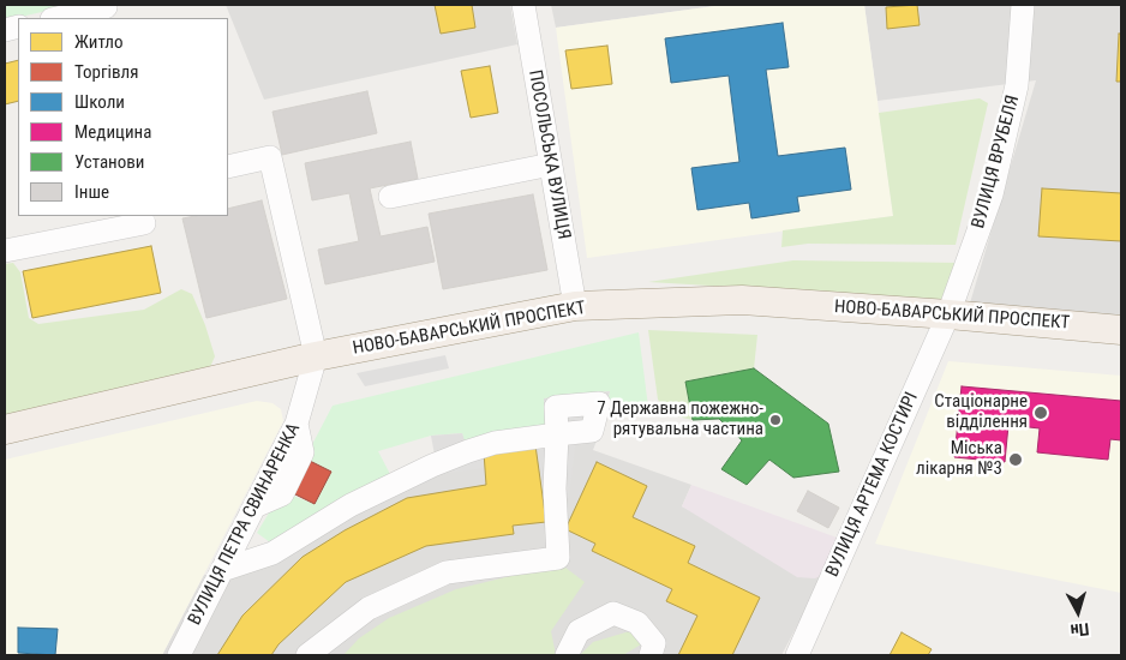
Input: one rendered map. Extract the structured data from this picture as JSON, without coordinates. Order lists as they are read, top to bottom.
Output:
{
  "streets": {
    "main road": ["НОВО-БАВАРСЬКИЙ ПРОСПЕКТ"],
    "street": [
      "ПОСОЛЬСЬКА ВУЛИЦЯ",
      "ВУЛИЦЯ ВРУБЕЛЯ",
      "ВУЛИЦЯ АРТЕМА КОСТИРІ",
      "ВУЛИЦЯ ПЕТРА СВИНАРЕНКА"
    ]
  },
  "crossings": [
    ["ПОСОЛЬСЬКА ВУЛИЦЯ", "НОВО-БАВАРСЬКИЙ ПРОСПЕКТ"],
    ["ВУЛИЦЯ ВРУБЕЛЯ", "НОВО-БАВАРСЬКИЙ ПРОСПЕКТ"],
    ["ВУЛИЦЯ ВРУБЕЛЯ", "ВУЛИЦЯ АРТЕМА КОСТИРІ"],
    ["НОВО-БАВАРСЬКИЙ ПРОСПЕКТ", "ВУЛИЦЯ АРТЕМА КОСТИРІ"],
    ["НОВО-БАВАРСЬКИЙ ПРОСПЕКТ", "ВУЛИЦЯ ПЕТРА СВИНАРЕНКА"]
  ],
  "places": ["Стаціонарне відділення", "7 Державна пожежно- рятувальна частина", "Міська лікарня №3"],
  "legend": [
    "Житло",
    "Торгівля",
    "Школи",
    "Медицина",
    "Установи",
    "Інше"
  ],
  "north": "bottom"
}
